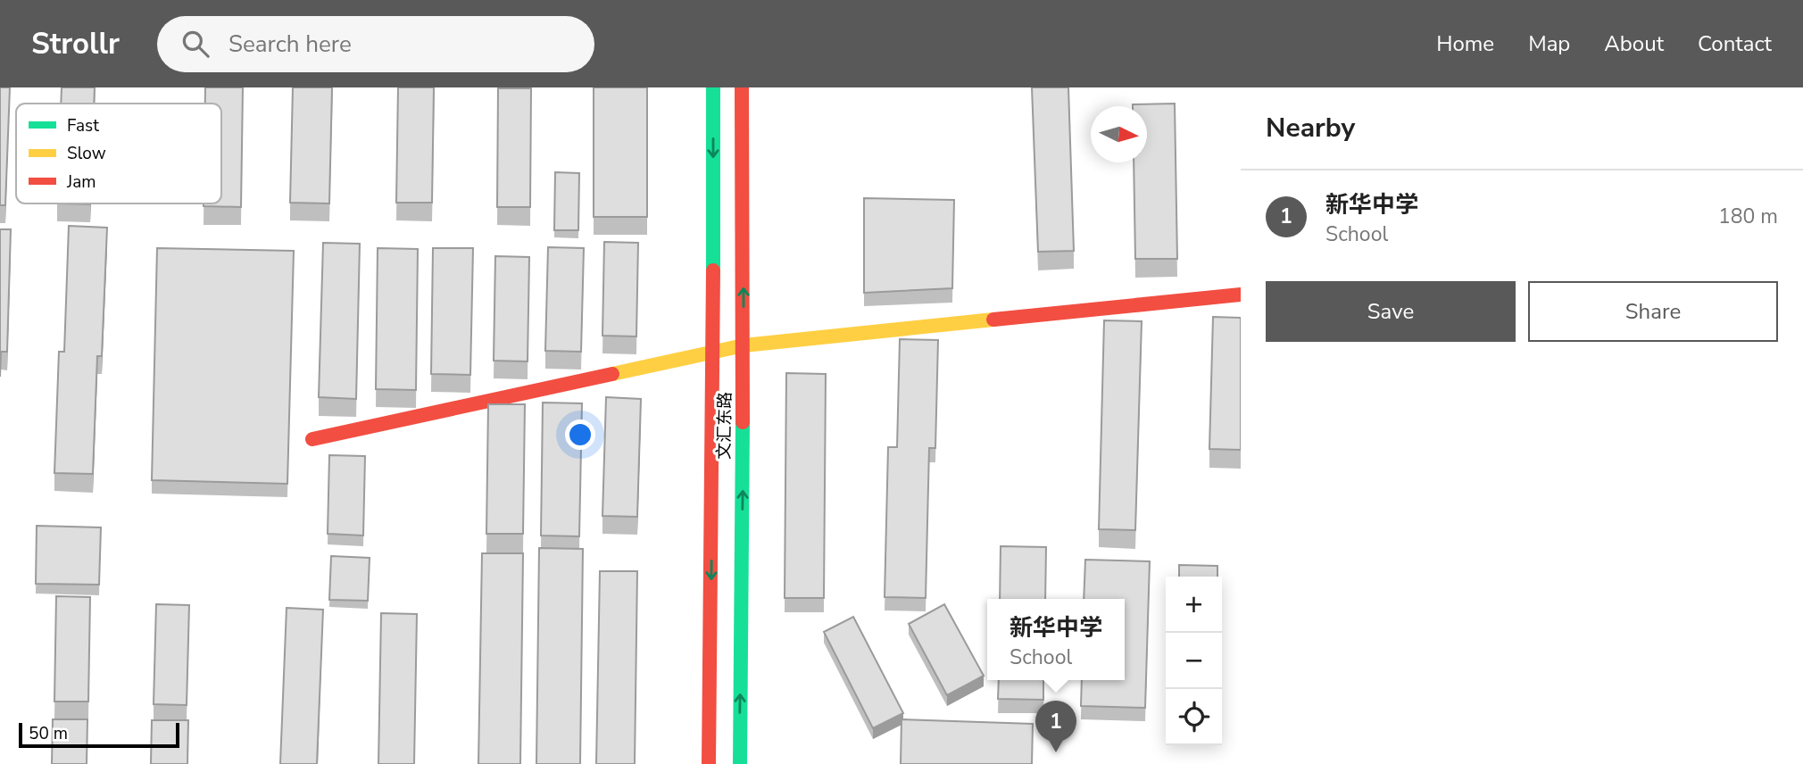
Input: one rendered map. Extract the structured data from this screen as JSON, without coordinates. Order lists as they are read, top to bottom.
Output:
{
  "streets": {
    "main road": ["文汇东路"]
  },
  "legend": ["Fast", "Slow", "Jam"],
  "scale_bar": "50 m",
  "north": "right",
  "page": {
    "header": "Strollr",
    "search": "Search here",
    "nav": [
      "Home",
      "Map",
      "About",
      "Contact"
    ],
    "heading": "Nearby",
    "list": [
      {
        "mark": "1",
        "name": "新华中学",
        "note": "School",
        "value": "180 m"
      }
    ],
    "buttons": ["Save", "Share"],
    "map_buttons": ["+", "−"],
    "popup": ["新华中学", "School"],
    "pins": "1",
    "scale": "50 m"
  }
}
